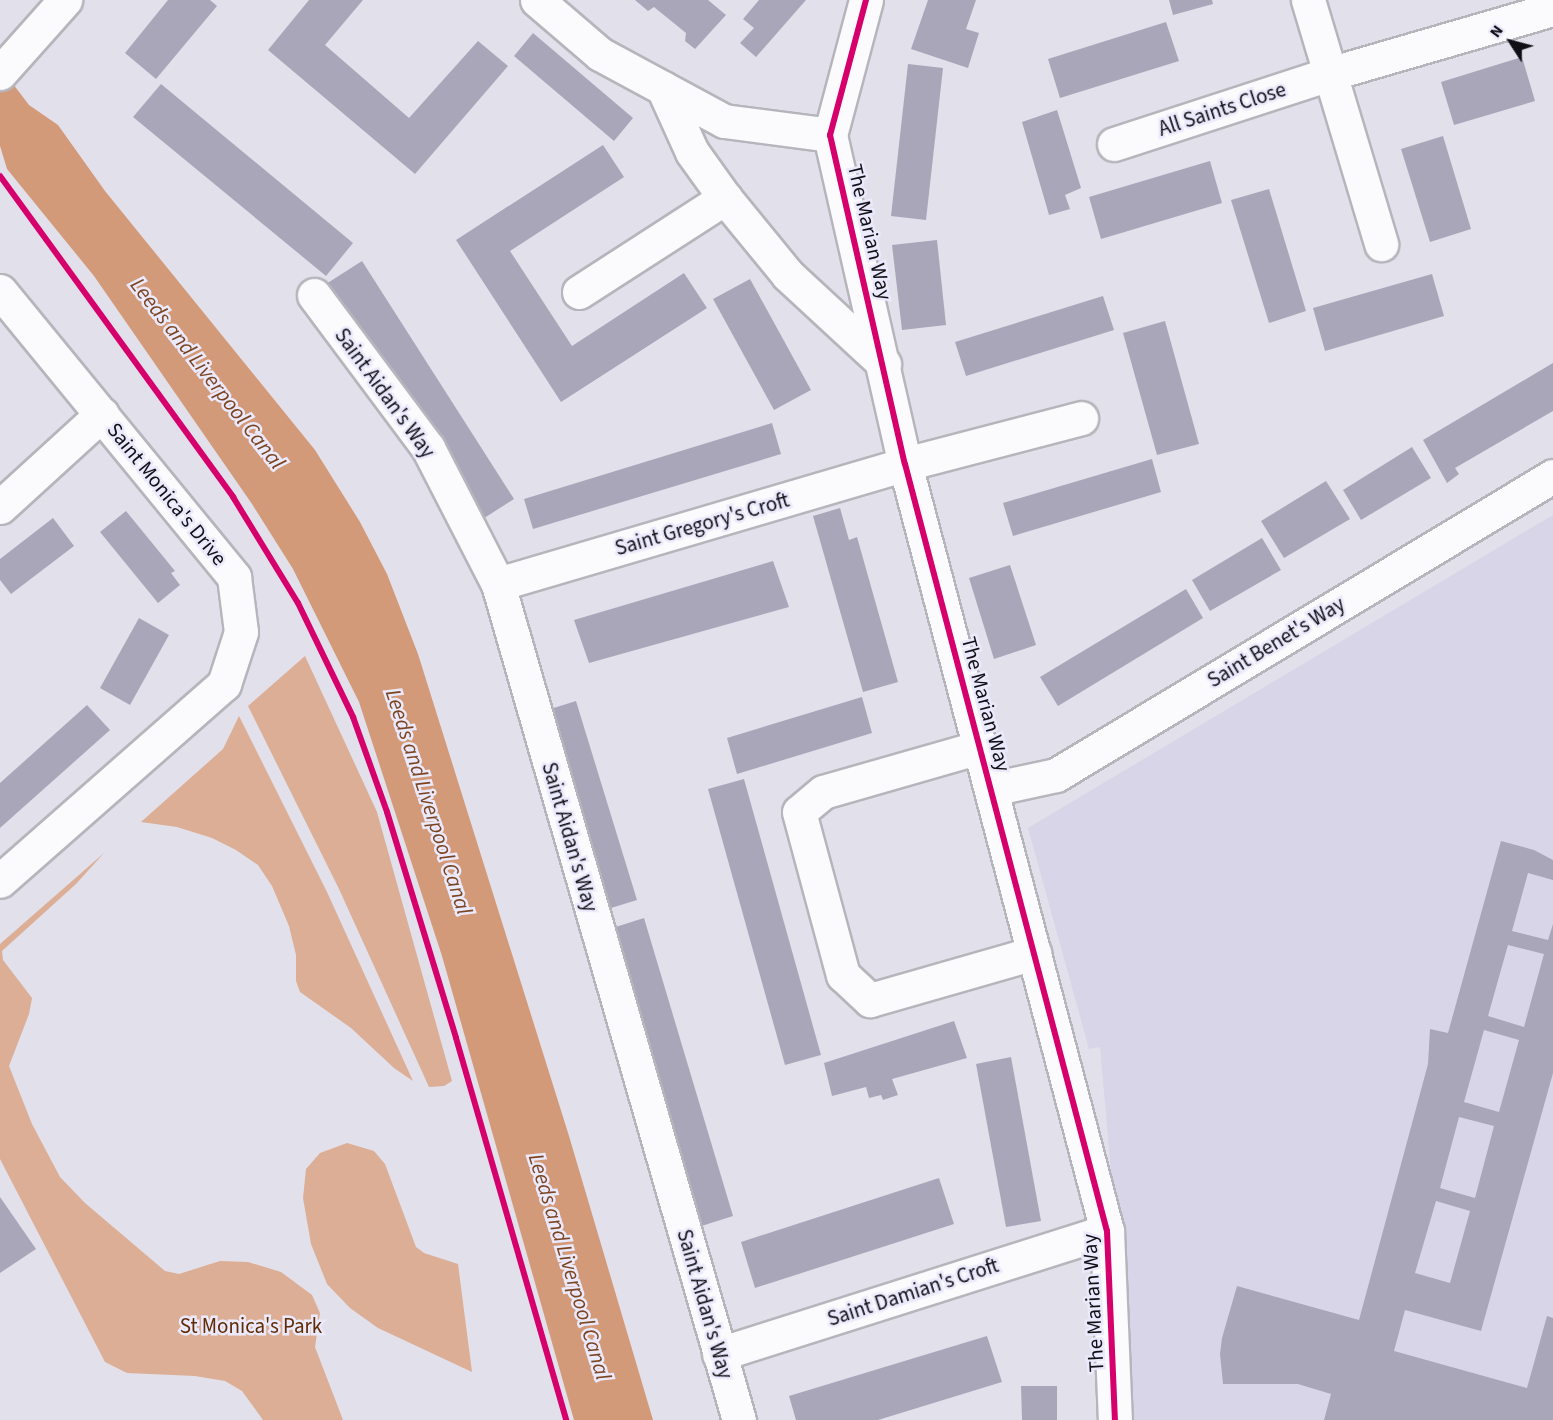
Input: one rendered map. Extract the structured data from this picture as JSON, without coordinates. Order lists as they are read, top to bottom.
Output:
{
  "streets": {
    "street": [
      "All Saints Close",
      "The Marian Way",
      "Saint Aidan's Way",
      "Saint Monica's Drive",
      "Saint Gregory's Croft",
      "Saint Benet's Way",
      "Saint Damian's Croft"
    ]
  },
  "crossings": [
    ["The Marian Way", "Saint Gregory's Croft"],
    ["The Marian Way", "Saint Benet's Way"],
    ["The Marian Way", "Saint Damian's Croft"],
    ["Saint Aidan's Way", "Saint Gregory's Croft"],
    ["Saint Aidan's Way", "Saint Damian's Croft"]
  ],
  "water": ["Leeds and Liverpool Canal"],
  "parks": ["St Monica's Park"],
  "north": "top left"
}
